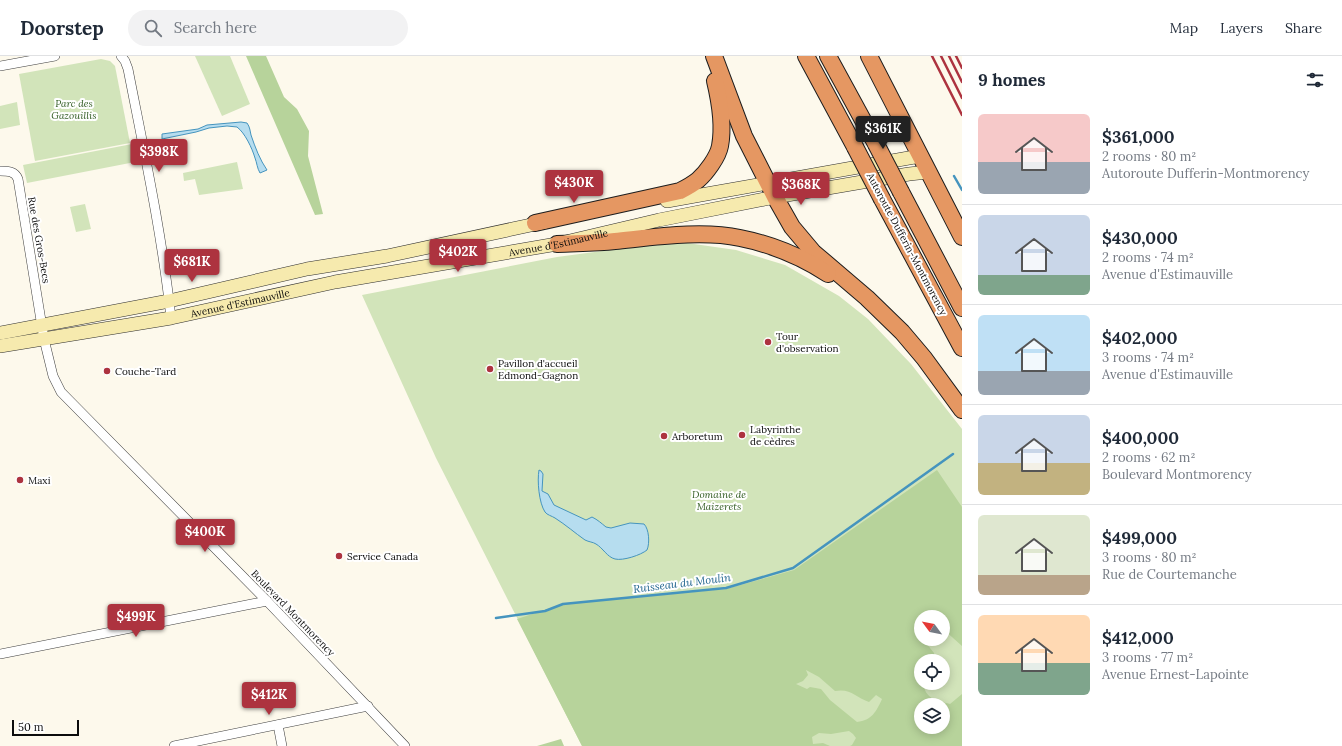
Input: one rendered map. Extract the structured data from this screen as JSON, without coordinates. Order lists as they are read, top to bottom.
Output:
{
  "streets": {
    "highway": ["Autoroute Dufferin-Montmorency"],
    "main road": ["Avenue d'Estimauville"],
    "street": ["Rue des Gros-Becs", "Boulevard Montmorency"]
  },
  "crossings": [
    ["Rue des Gros-Becs", "Avenue d'Estimauville"],
    ["Rue des Gros-Becs", "Boulevard Montmorency"],
    ["Avenue d'Estimauville", "Boulevard Montmorency"]
  ],
  "water": ["Ruisseau du Moulin"],
  "parks": ["Parc des Gazouillis", "Domaine de Maizerets"],
  "places": [
    "Tour d'observation",
    "Pavillon d'accueil Edmond-Gagnon",
    "Couche-Tard",
    "Labyrinthe de cèdres",
    "Arboretum",
    "Maxi",
    "Service Canada"
  ],
  "scale_bar": "50 m",
  "north": "top left",
  "page": {
    "header": "Doorstep",
    "search": "Search here",
    "nav": ["Map", "Layers", "Share"],
    "heading": "9 homes",
    "list": [
      {
        "name": "$361,000",
        "note": "2 rooms · 80 m² · Autoroute Dufferin-Montmorency"
      },
      {
        "name": "$430,000",
        "note": "2 rooms · 74 m² · Avenue d'Estimauville"
      },
      {
        "name": "$402,000",
        "note": "3 rooms · 74 m² · Avenue d'Estimauville"
      },
      {
        "name": "$400,000",
        "note": "2 rooms · 62 m² · Boulevard Montmorency"
      },
      {
        "name": "$499,000",
        "note": "3 rooms · 80 m² · Rue de Courtemanche"
      },
      {
        "name": "$412,000",
        "note": "3 rooms · 77 m² · Avenue Ernest-Lapointe"
      }
    ],
    "price": [
      "$361K",
      "$398K",
      "$430K",
      "$368K",
      "$402K",
      "$681K",
      "$400K",
      "$499K",
      "$412K"
    ],
    "scale": "50 m"
  }
}
